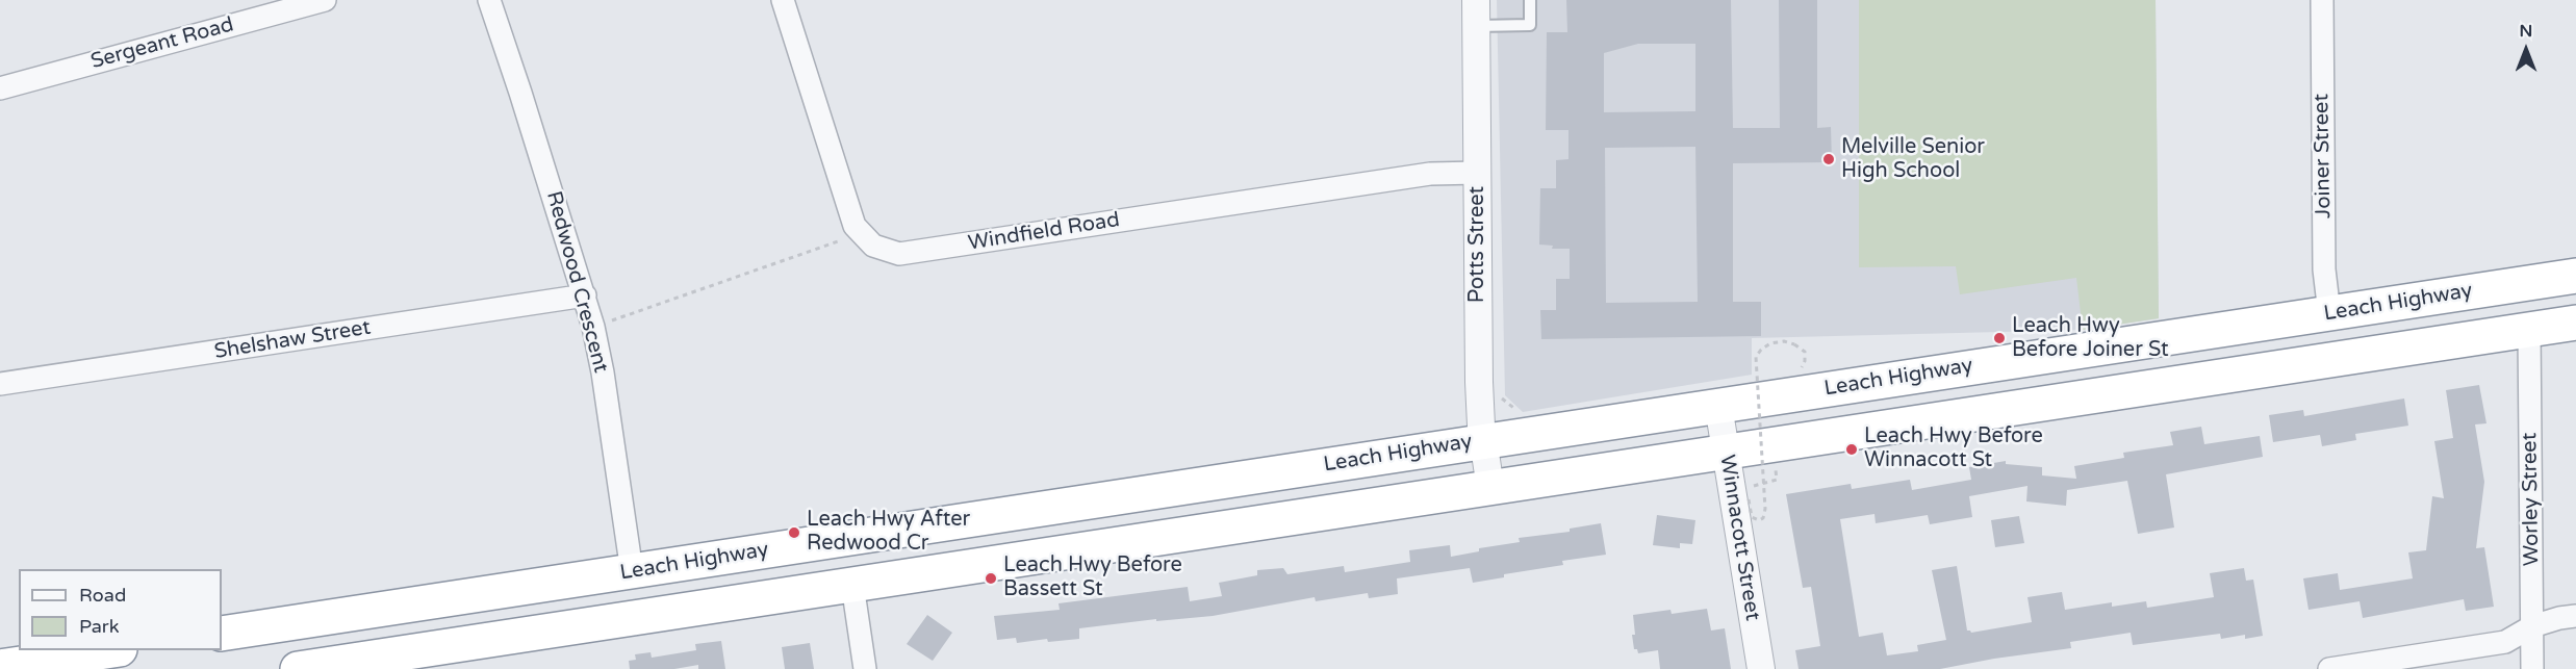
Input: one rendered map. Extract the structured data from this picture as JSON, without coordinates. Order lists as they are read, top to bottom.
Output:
{
  "streets": {
    "highway": ["Leach Highway"],
    "street": [
      "Sergeant Road",
      "Joiner Street",
      "Windfield Road",
      "Potts Street",
      "Redwood Crescent",
      "Shelshaw Street",
      "Worley Street",
      "Winnacott Street"
    ]
  },
  "crossings": [
    ["Joiner Street", "Leach Highway"],
    ["Windfield Road", "Potts Street"],
    ["Potts Street", "Leach Highway"],
    ["Redwood Crescent", "Leach Highway"],
    ["Redwood Crescent", "Shelshaw Street"],
    ["Leach Highway", "Winnacott Street"]
  ],
  "places": [
    "Melville Senior High School",
    "Leach Hwy Before Joiner St",
    "Leach Hwy Before Winnacott St",
    "Leach Hwy After Redwood Cr",
    "Leach Hwy Before Bassett St"
  ],
  "legend": ["Road", "Park"],
  "north": "top"
}
